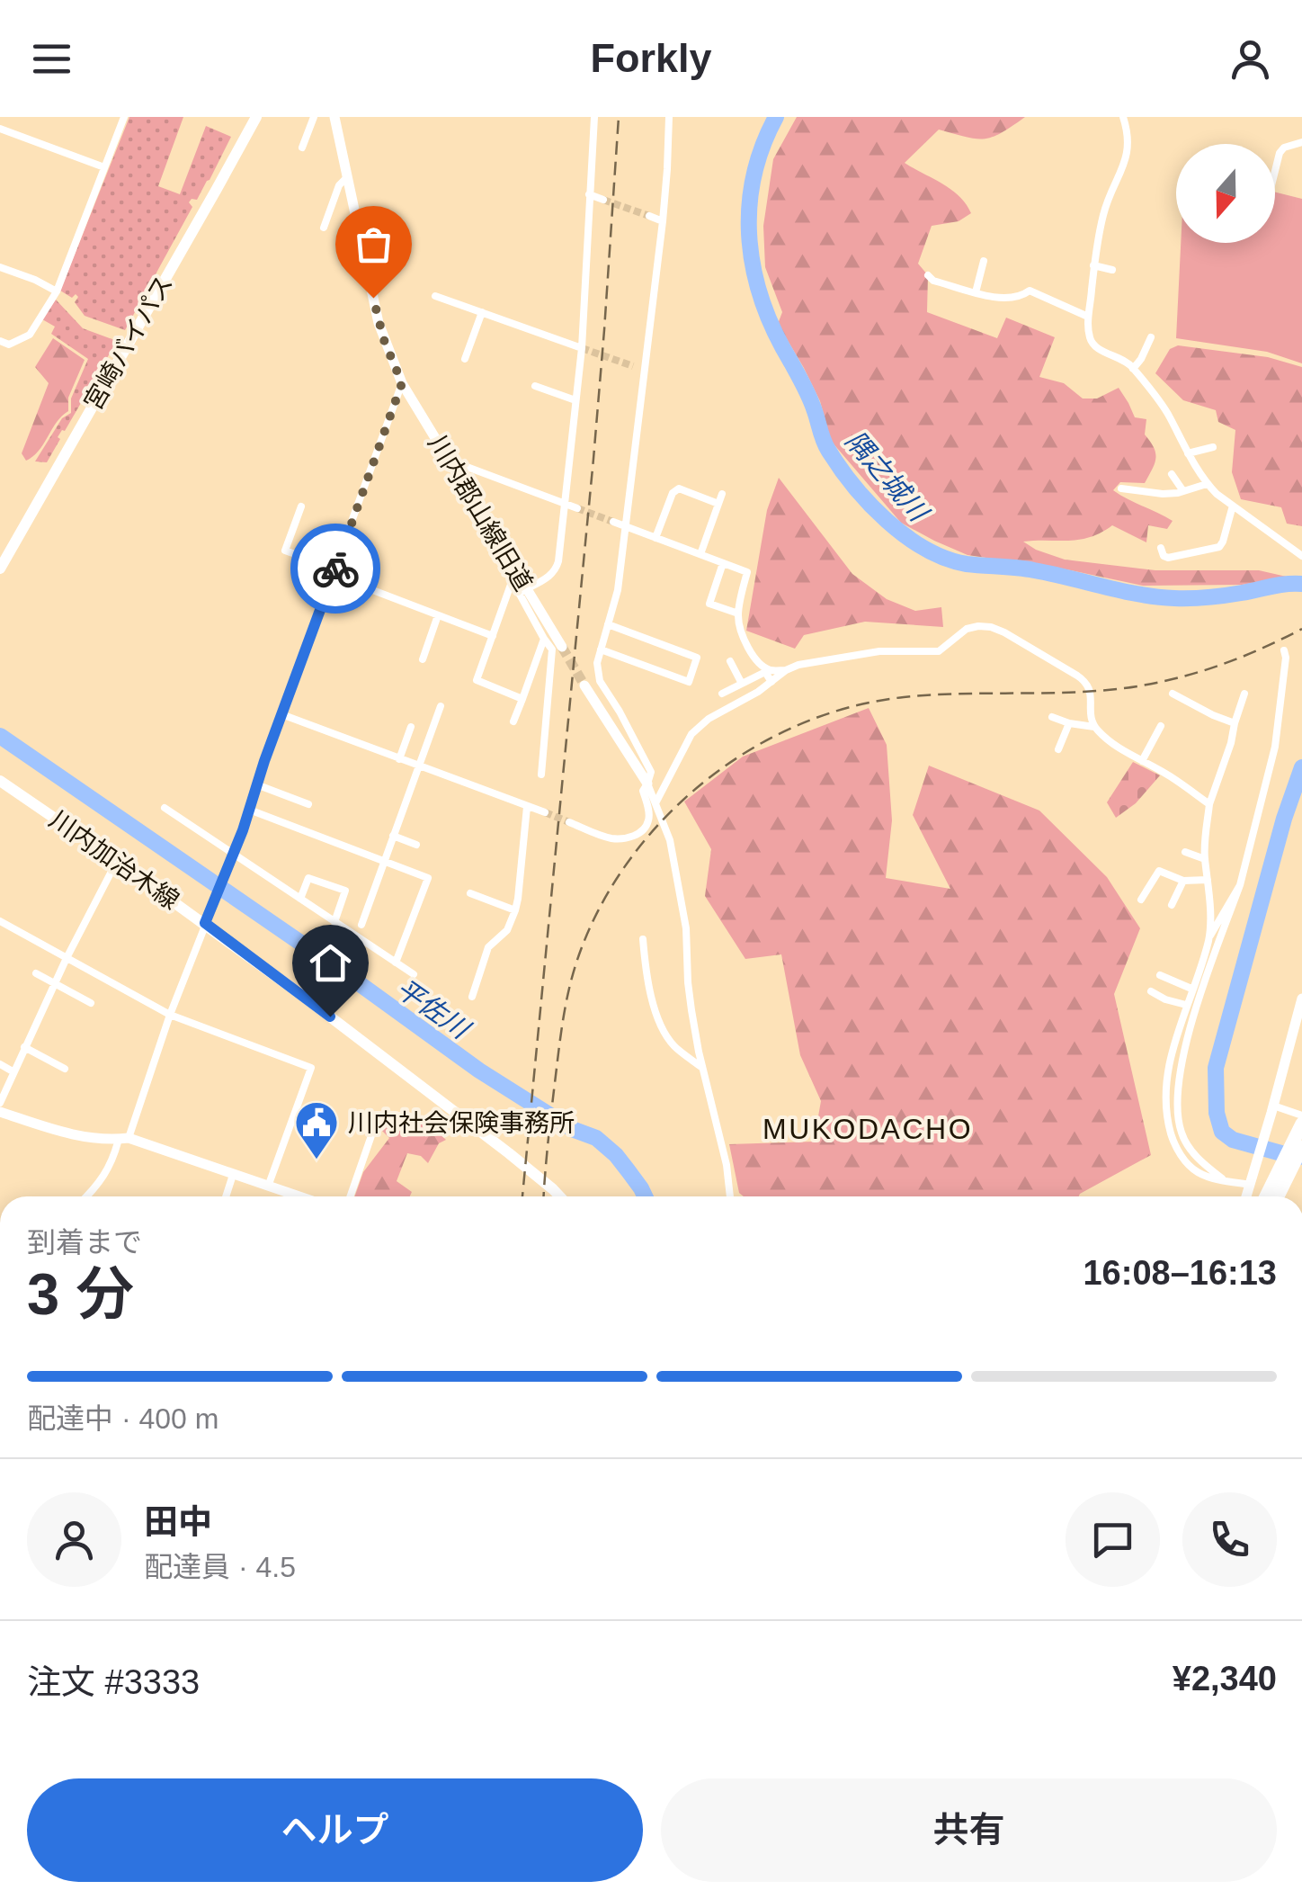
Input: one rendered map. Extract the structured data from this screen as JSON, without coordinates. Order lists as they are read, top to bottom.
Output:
{
  "streets": {
    "main road": ["宮崎バイパス", "川内加治木線"],
    "street": ["川内郡山線旧道"]
  },
  "districts": ["MUKODACHO"],
  "water": ["隅之城川", "平佐川"],
  "places": {
    "public building": ["川内社会保険事務所"]
  },
  "north": "bottom",
  "page": {
    "header": "Forkly",
    "heading": ["3 分", "到着まで", "16:08–16:13"],
    "panel": [
      "田中",
      "配達員 · 4.5",
      "注文 #3333",
      "¥2,340"
    ],
    "bar": "配達中 · 400 m",
    "buttons": ["ヘルプ", "共有"]
  }
}
